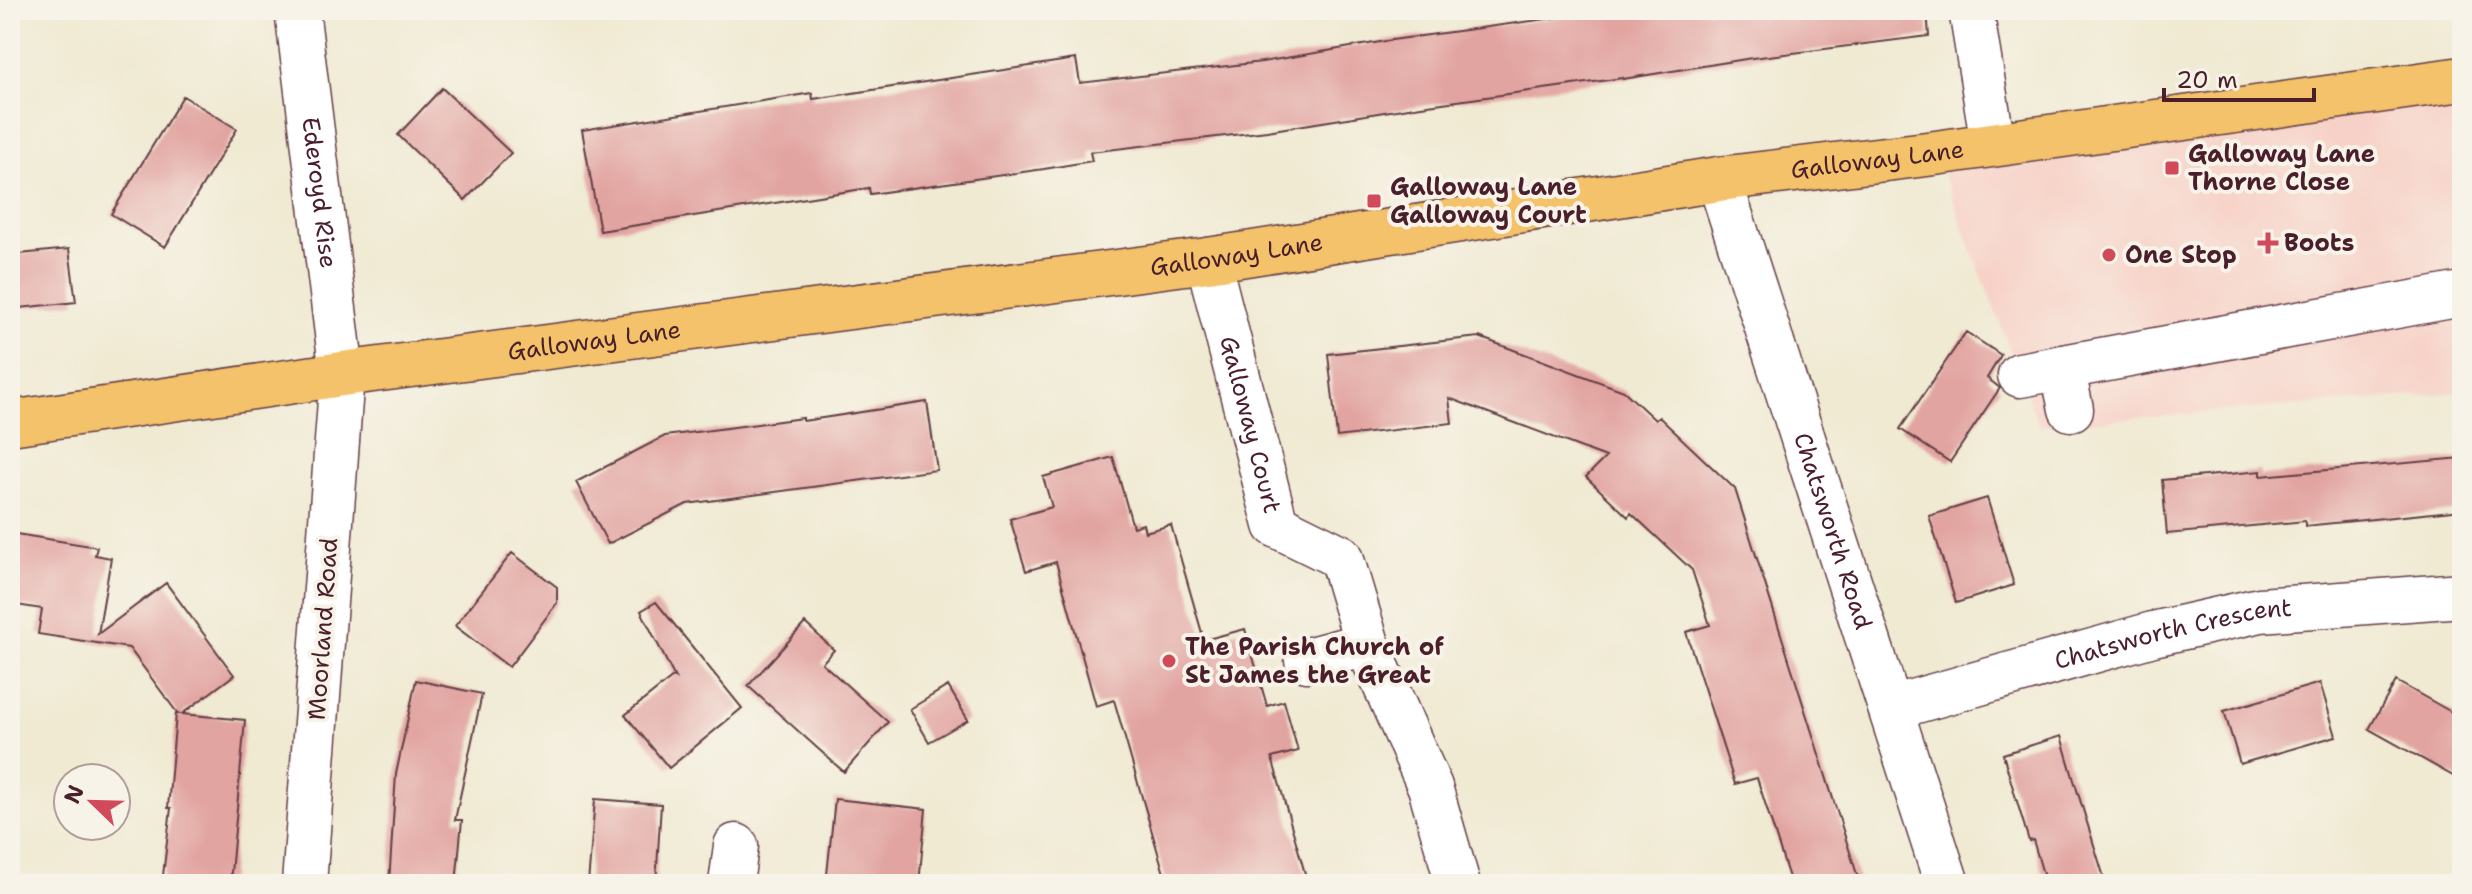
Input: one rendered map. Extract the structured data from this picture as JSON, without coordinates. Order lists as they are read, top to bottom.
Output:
{
  "streets": {
    "main road": ["Galloway Lane"],
    "street": [
      "Ederoyd Rise",
      "Galloway Court",
      "Chatsworth Road",
      "Moorland Road",
      "Chatsworth Crescent"
    ]
  },
  "crossings": [
    ["Galloway Lane", "Ederoyd Rise"],
    ["Galloway Lane", "Galloway Court"],
    ["Galloway Lane", "Chatsworth Road"],
    ["Galloway Lane", "Moorland Road"],
    ["Ederoyd Rise", "Moorland Road"],
    ["Chatsworth Road", "Chatsworth Crescent"]
  ],
  "places": {
    "transit": ["Galloway Lane Thorne Close", "Galloway Lane Galloway Court"],
    "health": ["Boots"],
    "other": ["One Stop", "The Parish Church of St James the Great"]
  },
  "scale_bar": "20 m",
  "north": "top left"
}
